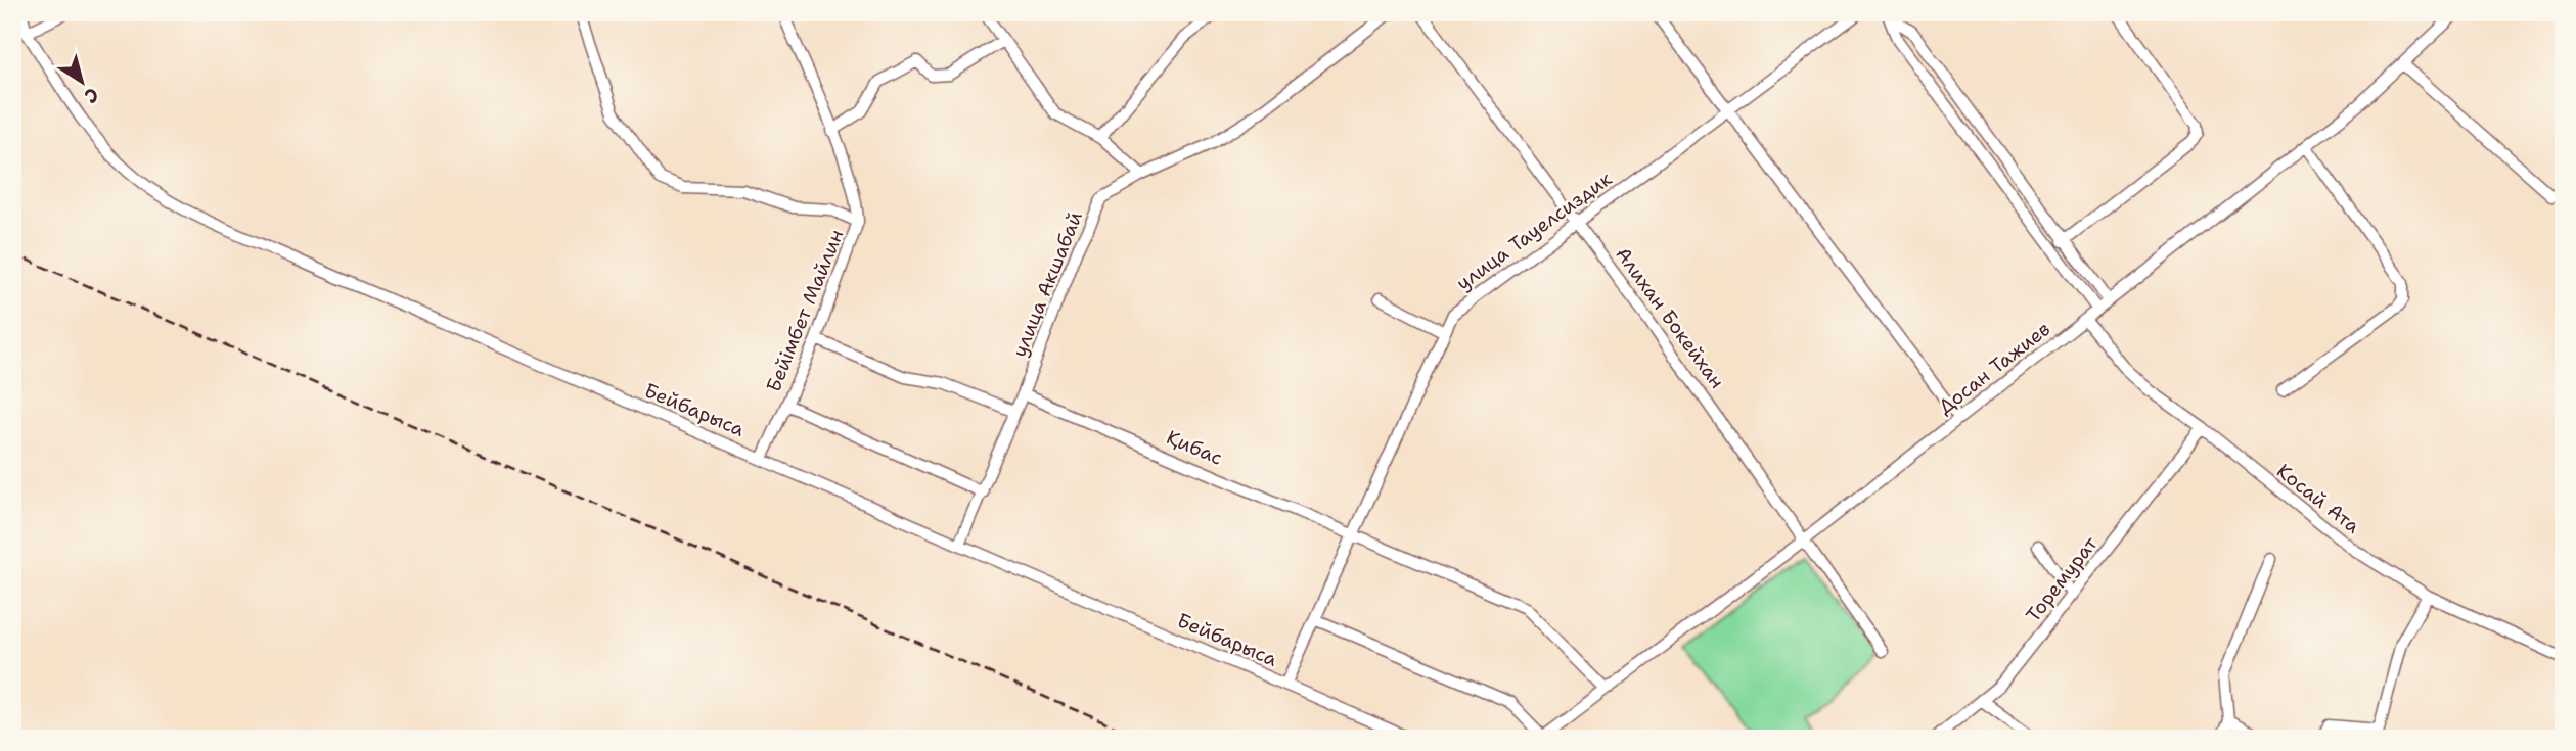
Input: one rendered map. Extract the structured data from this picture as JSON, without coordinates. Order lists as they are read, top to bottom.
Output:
{
  "streets": {
    "street": [
      "улица Тауелсиздик",
      "улица Акшабай",
      "Бейімбет Майлин",
      "Алихан Бокейхан",
      "Досан Тажиев",
      "Бейбарыса",
      "Қибас",
      "Косай Ата",
      "Торемурат"
    ]
  },
  "crossings": [
    ["улица Тауелсиздик", "Алихан Бокейхан"],
    ["улица Тауелсиздик", "Бейбарыса"],
    ["улица Тауелсиздик", "Қибас"],
    ["улица Акшабай", "Бейбарыса"],
    ["улица Акшабай", "Қибас"],
    ["Бейімбет Майлин", "Бейбарыса"],
    ["Алихан Бокейхан", "Досан Тажиев"],
    ["Досан Тажиев", "Қибас"],
    ["Досан Тажиев", "Косай Ата"],
    ["Косай Ата", "Торемурат"]
  ],
  "north": "bottom right"
}
